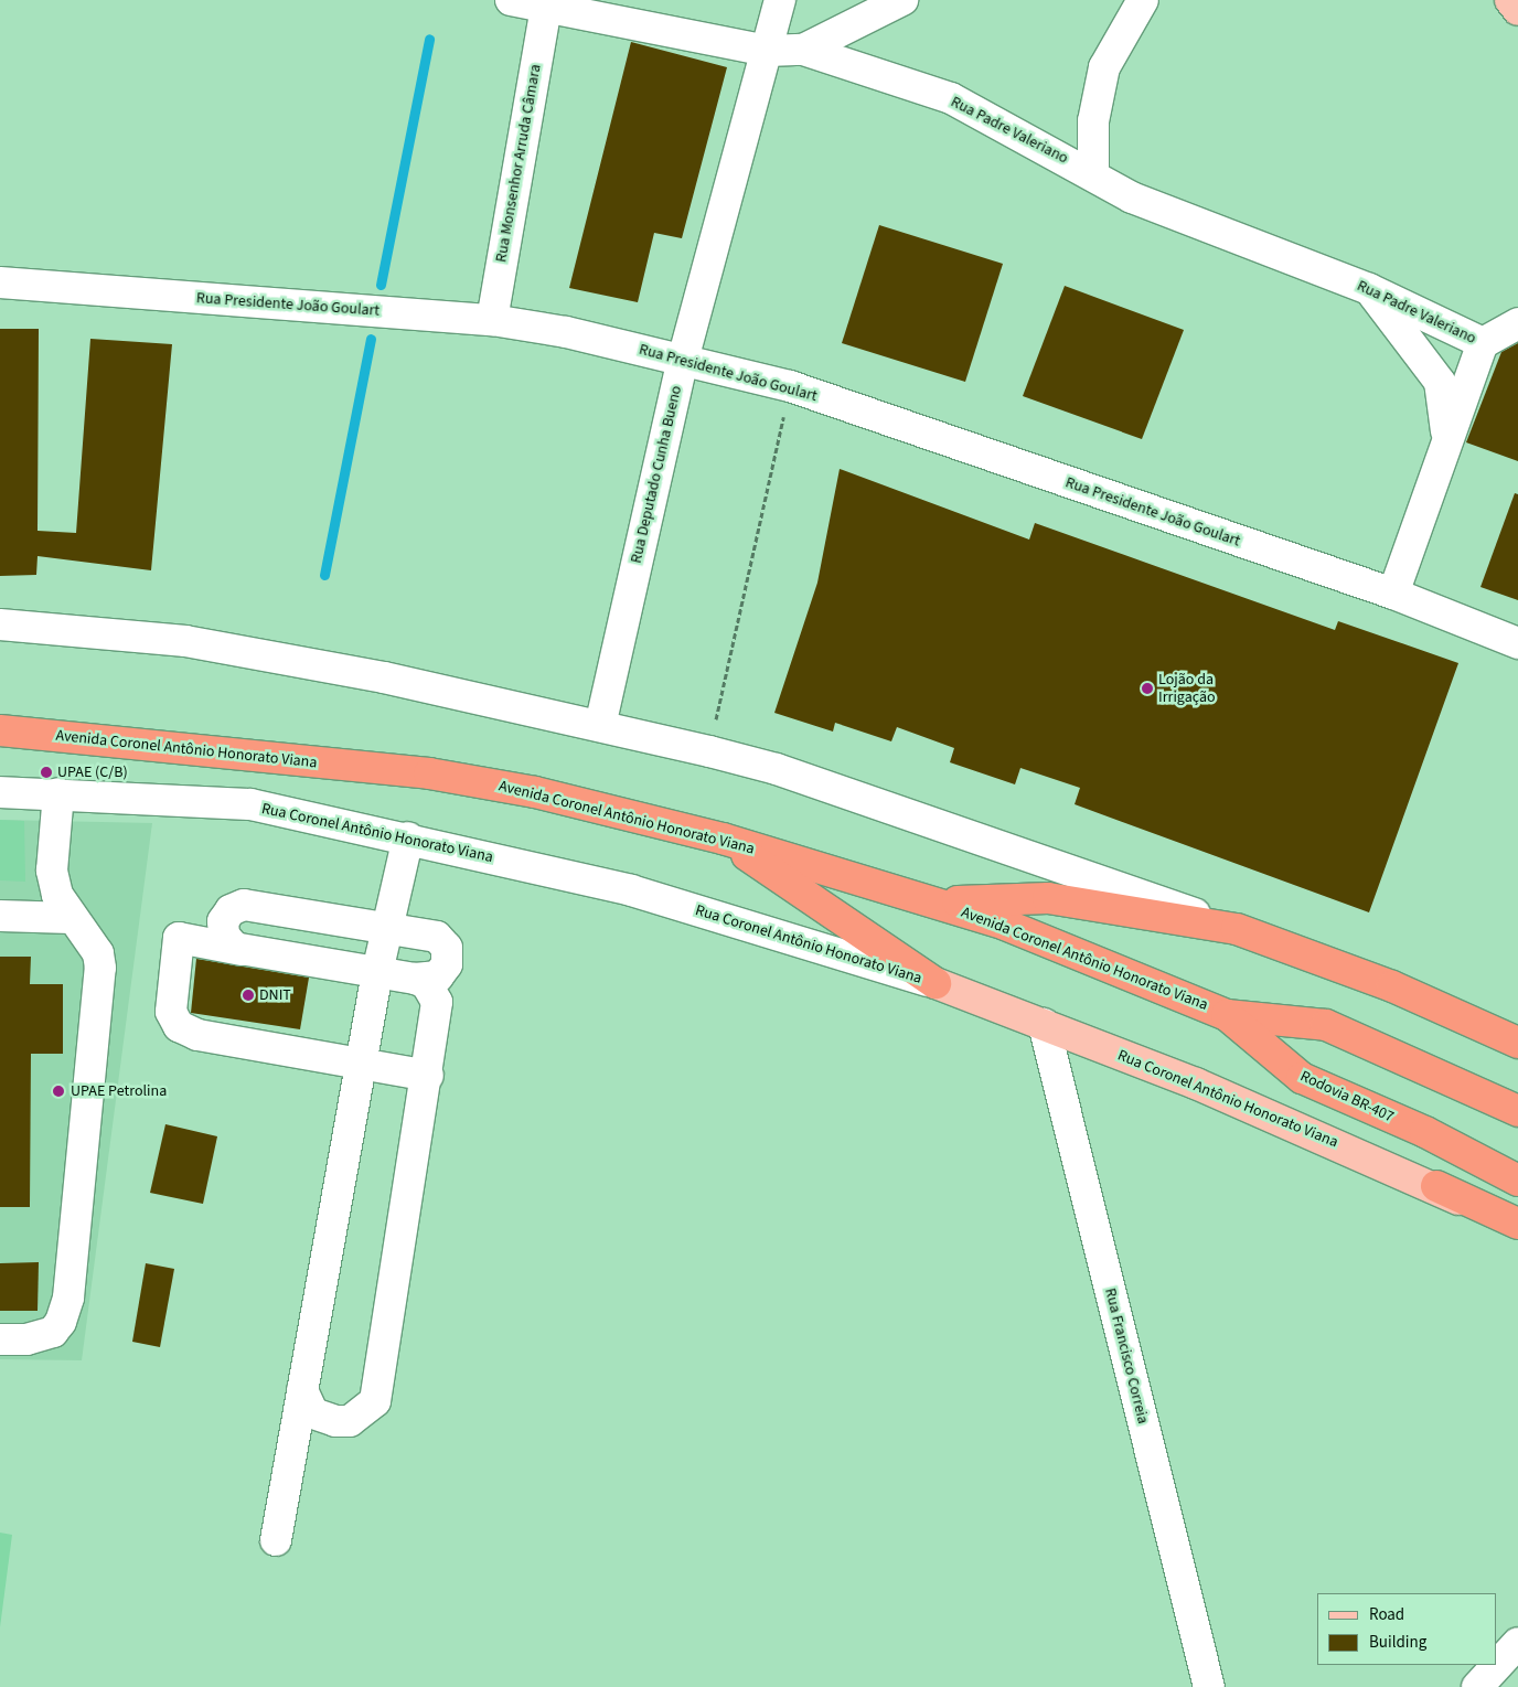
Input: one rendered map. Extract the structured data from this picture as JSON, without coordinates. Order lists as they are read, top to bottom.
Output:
{
  "streets": {
    "highway": ["Avenida Coronel Antônio Honorato Viana", "Rodovia BR-407"],
    "main road": ["Rua Coronel Antônio Honorato Viana"],
    "street": [
      "Rua Padre Valeriano",
      "Rua Monsenhor Arruda Câmara",
      "Rua Presidente João Goulart",
      "Rua Deputado Cunha Bueno",
      "Rua Francisco Correia"
    ]
  },
  "crossings": [
    ["Rua Padre Valeriano", "Rua Monsenhor Arruda Câmara"],
    ["Rua Padre Valeriano", "Rua Deputado Cunha Bueno"],
    ["Rua Monsenhor Arruda Câmara", "Rua Presidente João Goulart"],
    ["Rua Presidente João Goulart", "Rua Deputado Cunha Bueno"],
    ["Avenida Coronel Antônio Honorato Viana", "Rodovia BR-407"],
    ["Rua Coronel Antônio Honorato Viana", "Rua Francisco Correia"]
  ],
  "places": [
    "Lojão da Irrigação",
    "UPAE (C/B)",
    "DNIT",
    "UPAE Petrolina"
  ],
  "legend": ["Road", "Building"]
}
